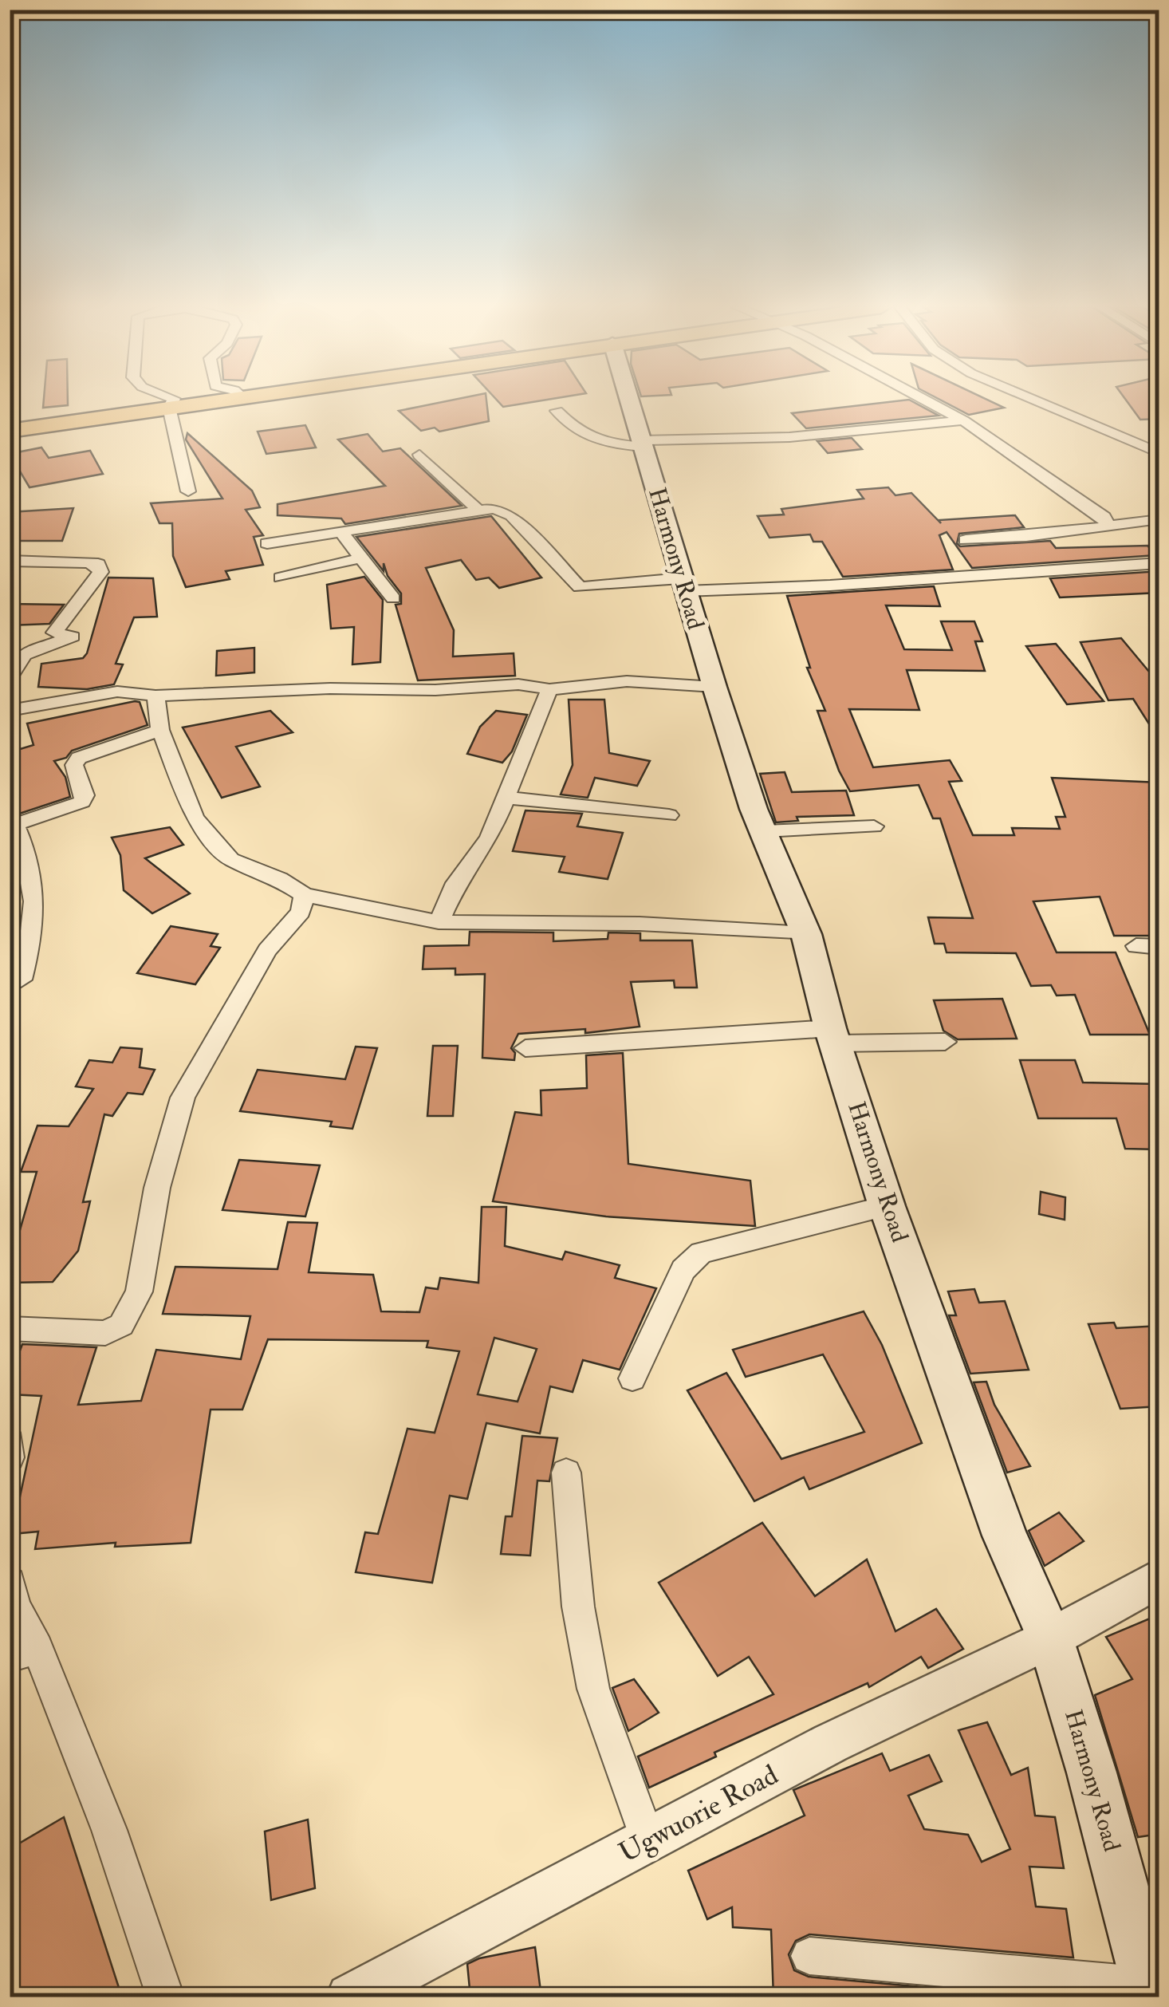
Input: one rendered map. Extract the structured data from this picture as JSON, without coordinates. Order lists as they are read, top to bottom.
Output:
{
  "streets": {
    "main road": ["Harmony Road"],
    "street": ["Ugwuorie Road"]
  },
  "crossings": [
    ["Harmony Road", "Ugwuorie Road"]
  ]
}
